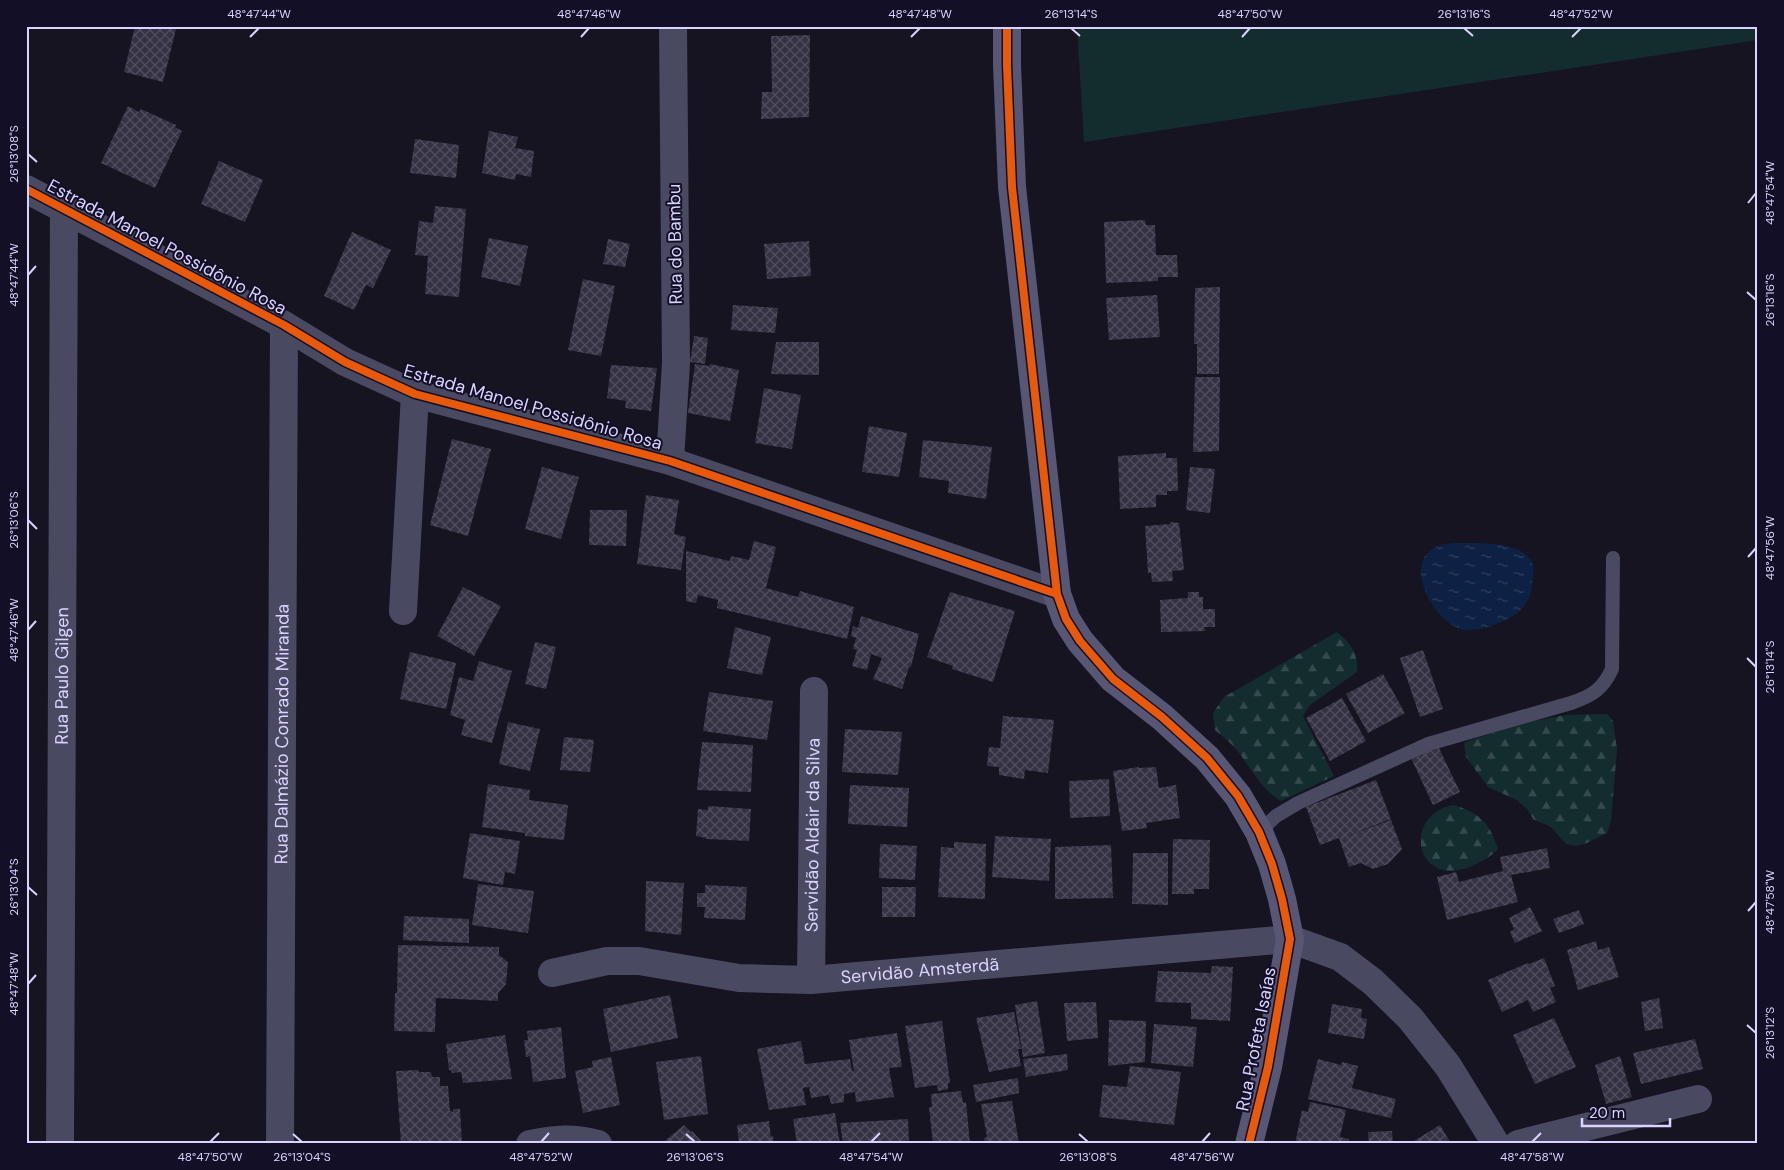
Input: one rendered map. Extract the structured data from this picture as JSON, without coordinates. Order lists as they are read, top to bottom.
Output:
{
  "streets": {
    "street": [
      "Rua do Bambu",
      "Estrada Manoel Possidônio Rosa",
      "Rua Paulo Gilgen",
      "Rua Dalmázio Conrado Miranda",
      "Servidão Aldair da Silva",
      "Servidão Amsterdã",
      "Rua Profeta Isaías"
    ]
  },
  "crossings": [
    ["Rua do Bambu", "Estrada Manoel Possidônio Rosa"],
    ["Estrada Manoel Possidônio Rosa", "Rua Paulo Gilgen"],
    ["Estrada Manoel Possidônio Rosa", "Rua Dalmázio Conrado Miranda"],
    ["Servidão Aldair da Silva", "Servidão Amsterdã"],
    ["Servidão Amsterdã", "Rua Profeta Isaías"]
  ],
  "scale_bar": "20 m",
  "coordinates": [
    "48°47'44\"W",
    "48°47'46\"W",
    "48°47'48\"W",
    "26°13'14\"S",
    "48°47'50\"W",
    "26°13'16\"S",
    "48°47'52\"W",
    "26°13'08\"S",
    "48°47'54\"W",
    "26°13'06\"S",
    "48°47'56\"W",
    "26°13'04\"S",
    "48°47'58\"W",
    "26°13'12\"S"
  ]
}
